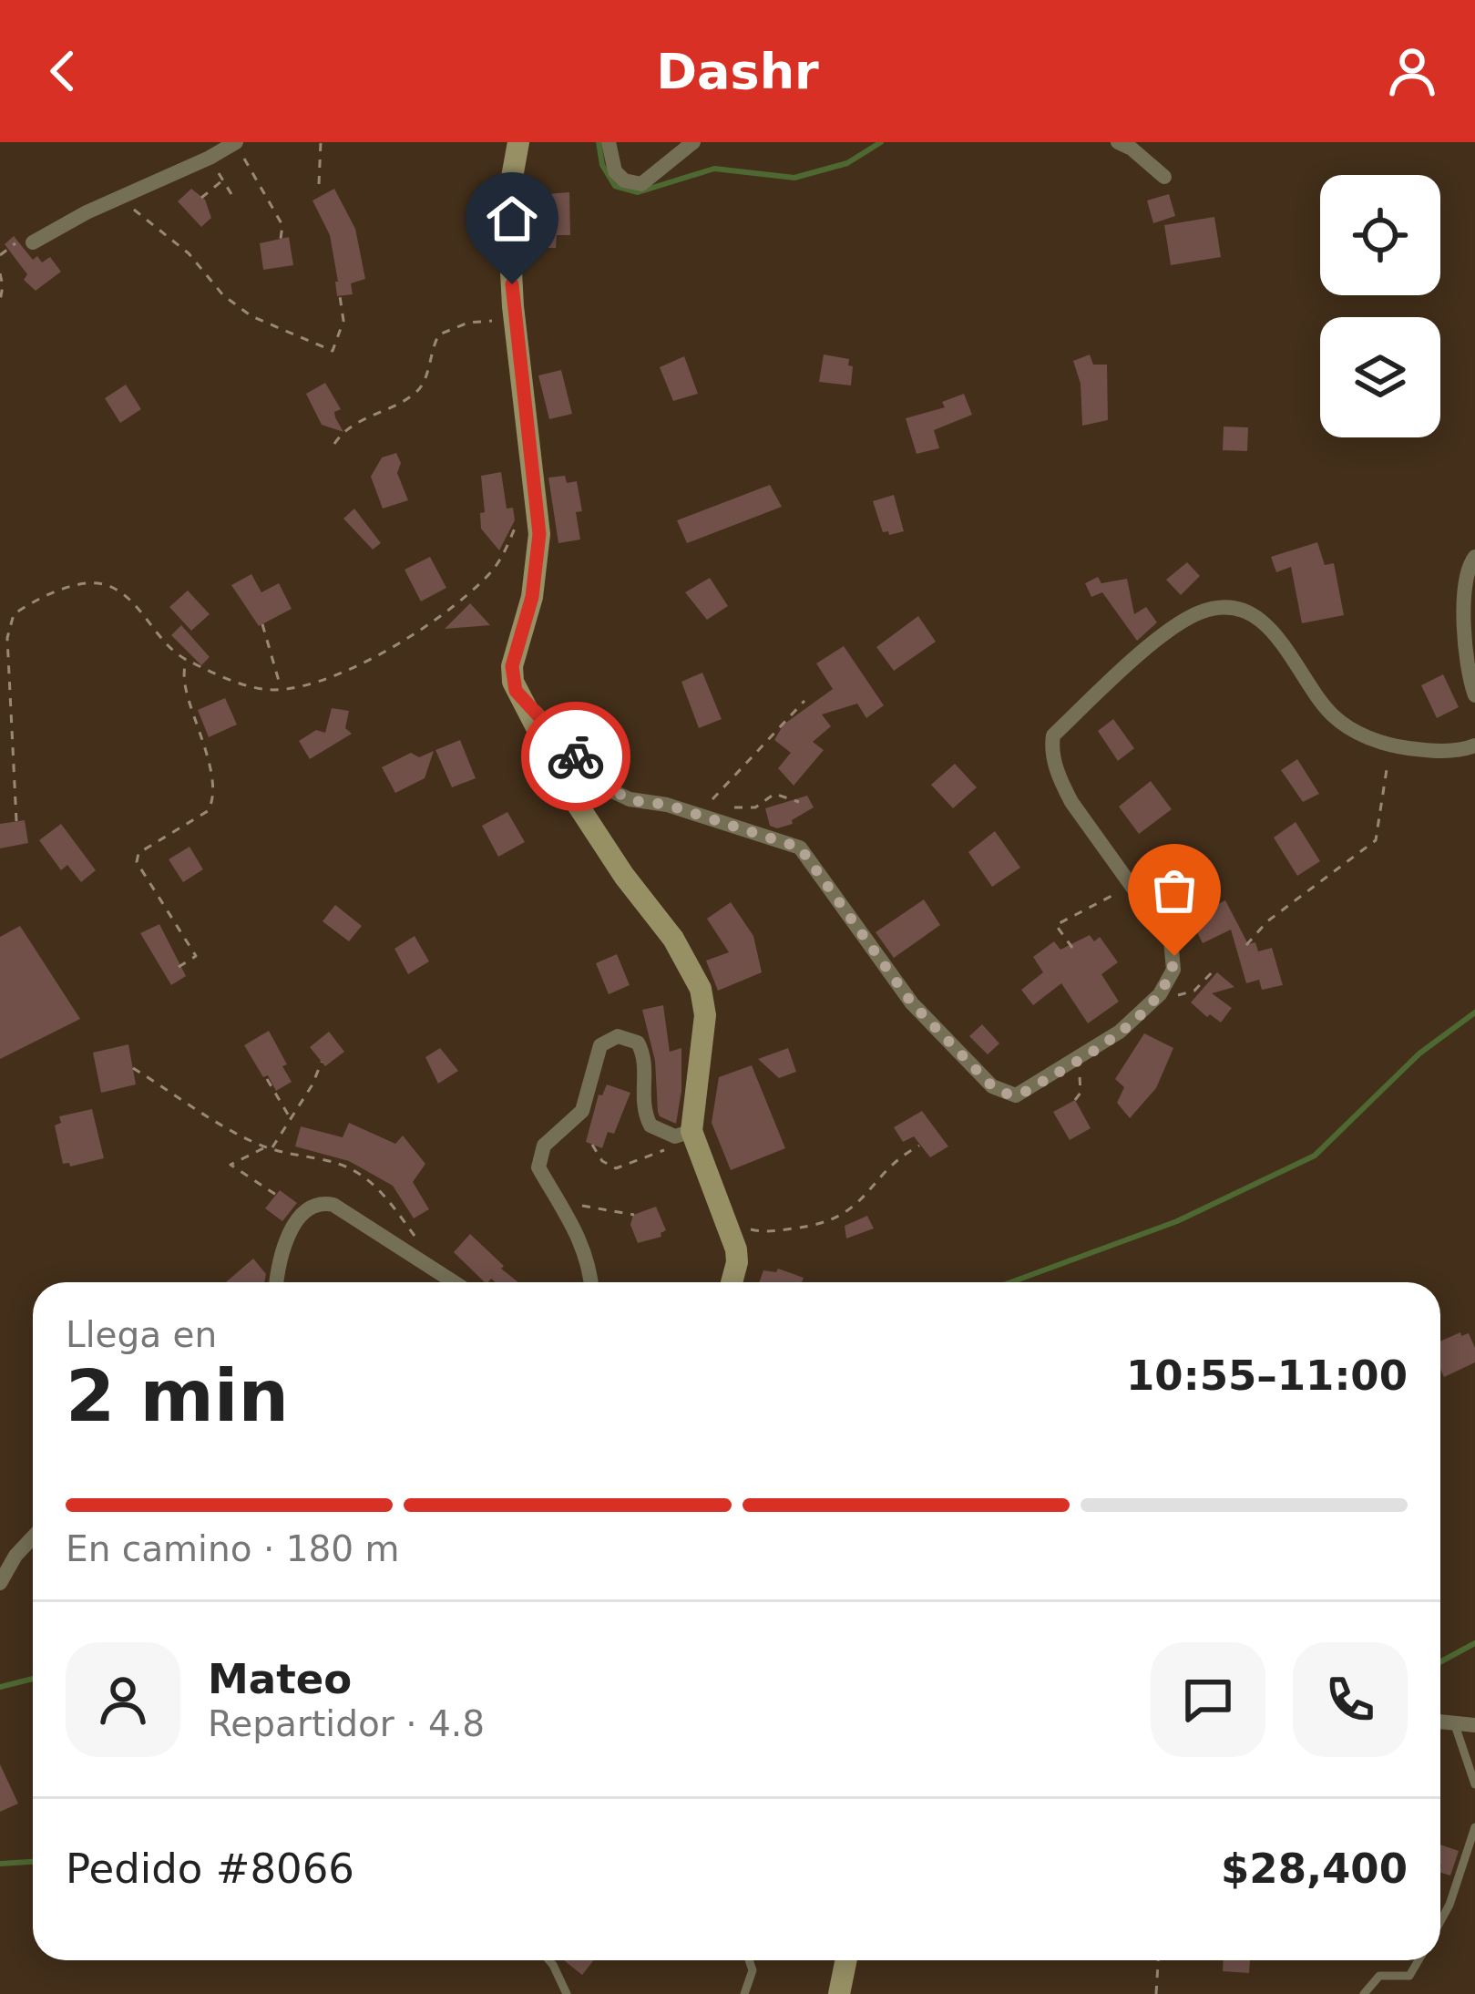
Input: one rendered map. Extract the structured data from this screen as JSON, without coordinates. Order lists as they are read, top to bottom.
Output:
{
  "page": {
    "header": "Dashr",
    "heading": ["2 min", "Llega en", "10:55–11:00"],
    "panel": [
      "Mateo",
      "Repartidor · 4.8",
      "Pedido #8066",
      "$28,400"
    ],
    "bar": "En camino · 180 m"
  }
}
